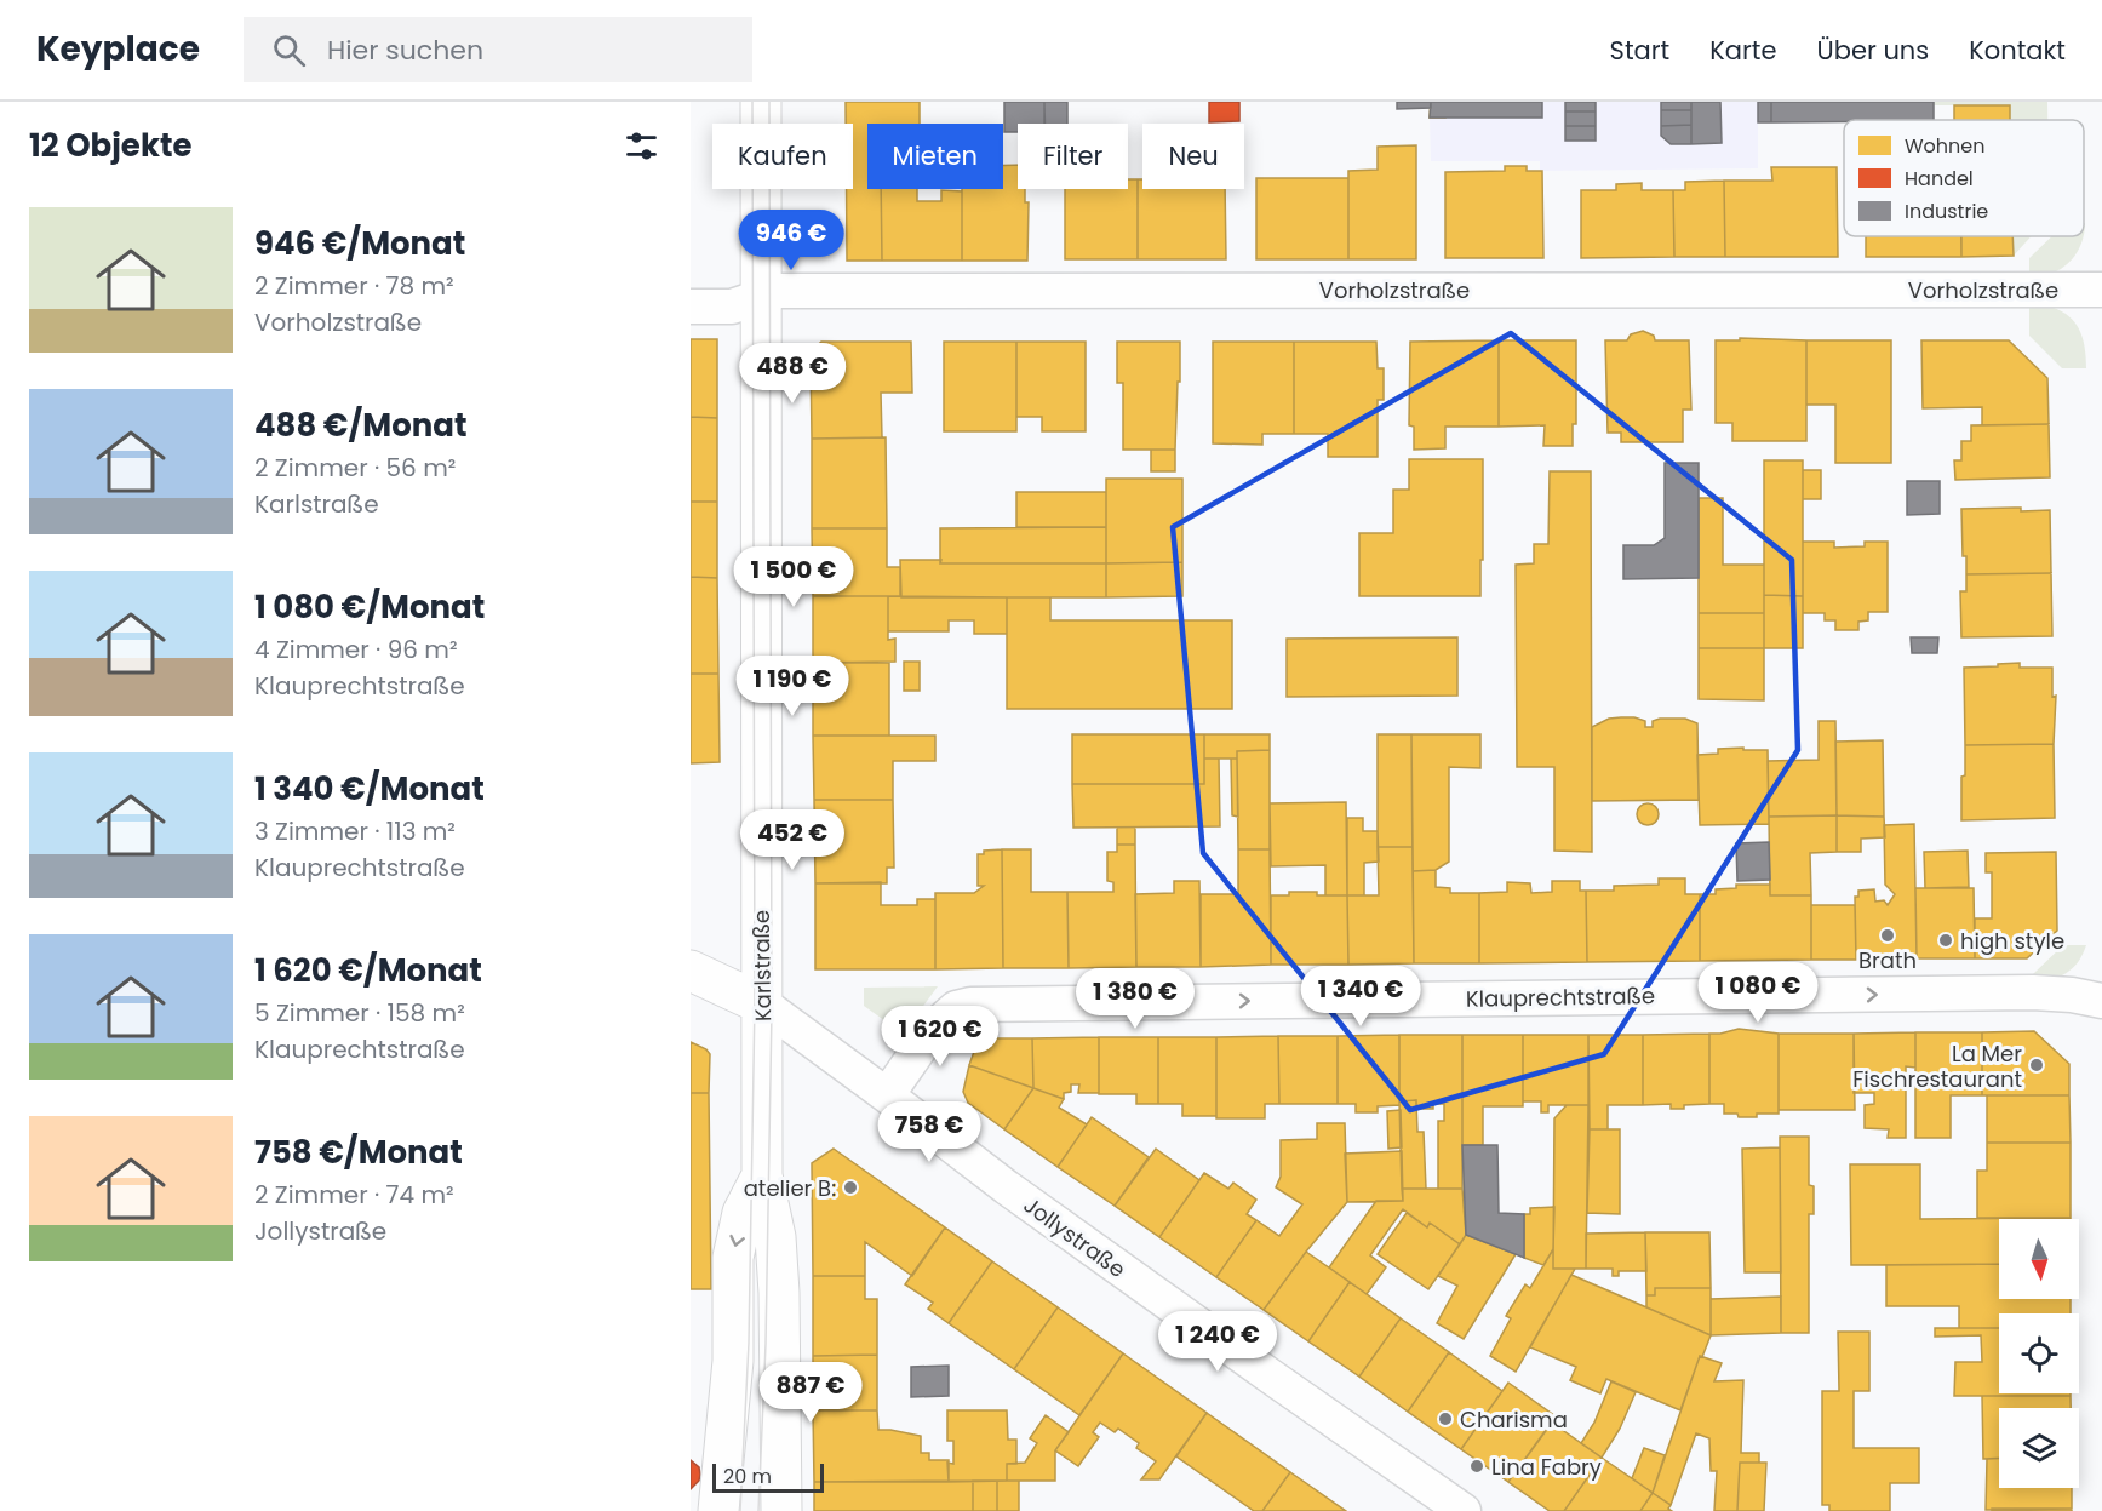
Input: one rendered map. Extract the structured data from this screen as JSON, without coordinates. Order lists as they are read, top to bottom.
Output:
{
  "streets": {
    "main road": ["Karlstraße"],
    "street": ["Vorholzstraße", "Klauprechtstraße", "Jollystraße"]
  },
  "crossings": [
    ["Vorholzstraße", "Karlstraße"],
    ["Karlstraße", "Jollystraße"],
    ["Klauprechtstraße", "Jollystraße"]
  ],
  "one_way": ["Klauprechtstraße"],
  "places": [
    "Brath",
    "high style",
    "La Mer Fischrestaurant",
    "atelier B:",
    "Charisma",
    "Lina Fabry"
  ],
  "legend": ["Wohnen", "Handel", "Industrie"],
  "scale_bar": "20 m",
  "north": "bottom",
  "page": {
    "header": "Keyplace",
    "search": "Hier suchen",
    "nav": [
      "Start",
      "Karte",
      "Über uns",
      "Kontakt"
    ],
    "heading": "12 Objekte",
    "chip": [
      "Kaufen",
      "Mieten",
      "Filter",
      "Neu"
    ],
    "list": [
      {
        "name": "946 €/Monat",
        "note": "2 Zimmer · 78 m² · Vorholzstraße"
      },
      {
        "name": "488 €/Monat",
        "note": "2 Zimmer · 56 m² · Karlstraße"
      },
      {
        "name": "1 080 €/Monat",
        "note": "4 Zimmer · 96 m² · Klauprechtstraße"
      },
      {
        "name": "1 340 €/Monat",
        "note": "3 Zimmer · 113 m² · Klauprechtstraße"
      },
      {
        "name": "1 620 €/Monat",
        "note": "5 Zimmer · 158 m² · Klauprechtstraße"
      },
      {
        "name": "758 €/Monat",
        "note": "2 Zimmer · 74 m² · Jollystraße"
      }
    ],
    "price": [
      "946 €",
      "488 €",
      "1 500 €",
      "1 190 €",
      "452 €",
      "1 080 €",
      "1 340 €",
      "1 380 €",
      "1 620 €",
      "758 €",
      "1 240 €",
      "887 €"
    ],
    "scale": "20 m"
  }
}
